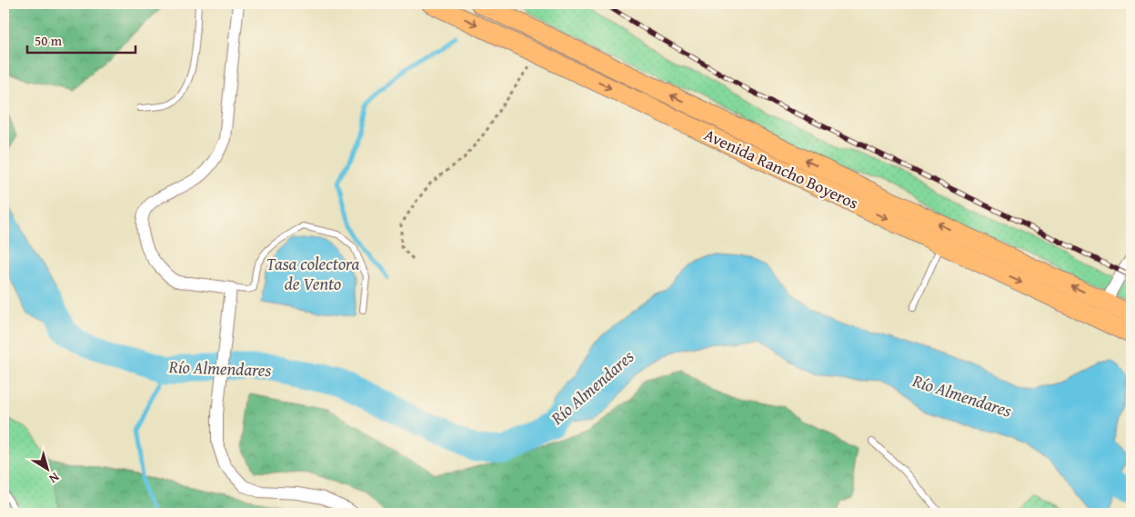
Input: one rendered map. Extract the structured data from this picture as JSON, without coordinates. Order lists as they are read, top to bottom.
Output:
{
  "streets": {
    "highway": ["Avenida Rancho Boyeros"]
  },
  "water": ["Tasa colectora de Vento", "Río Almendares"],
  "scale_bar": "50 m",
  "north": "bottom right"
}
